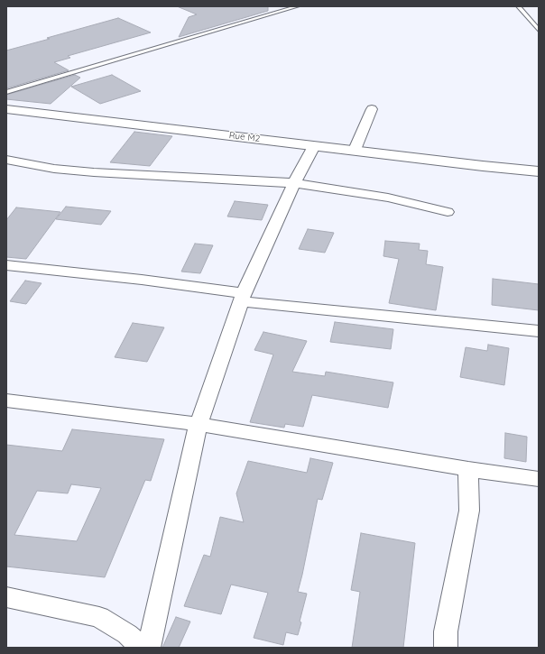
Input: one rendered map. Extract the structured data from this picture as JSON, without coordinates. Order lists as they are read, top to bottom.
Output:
{
  "streets": {
    "street": ["Rue M2"]
  }
}
